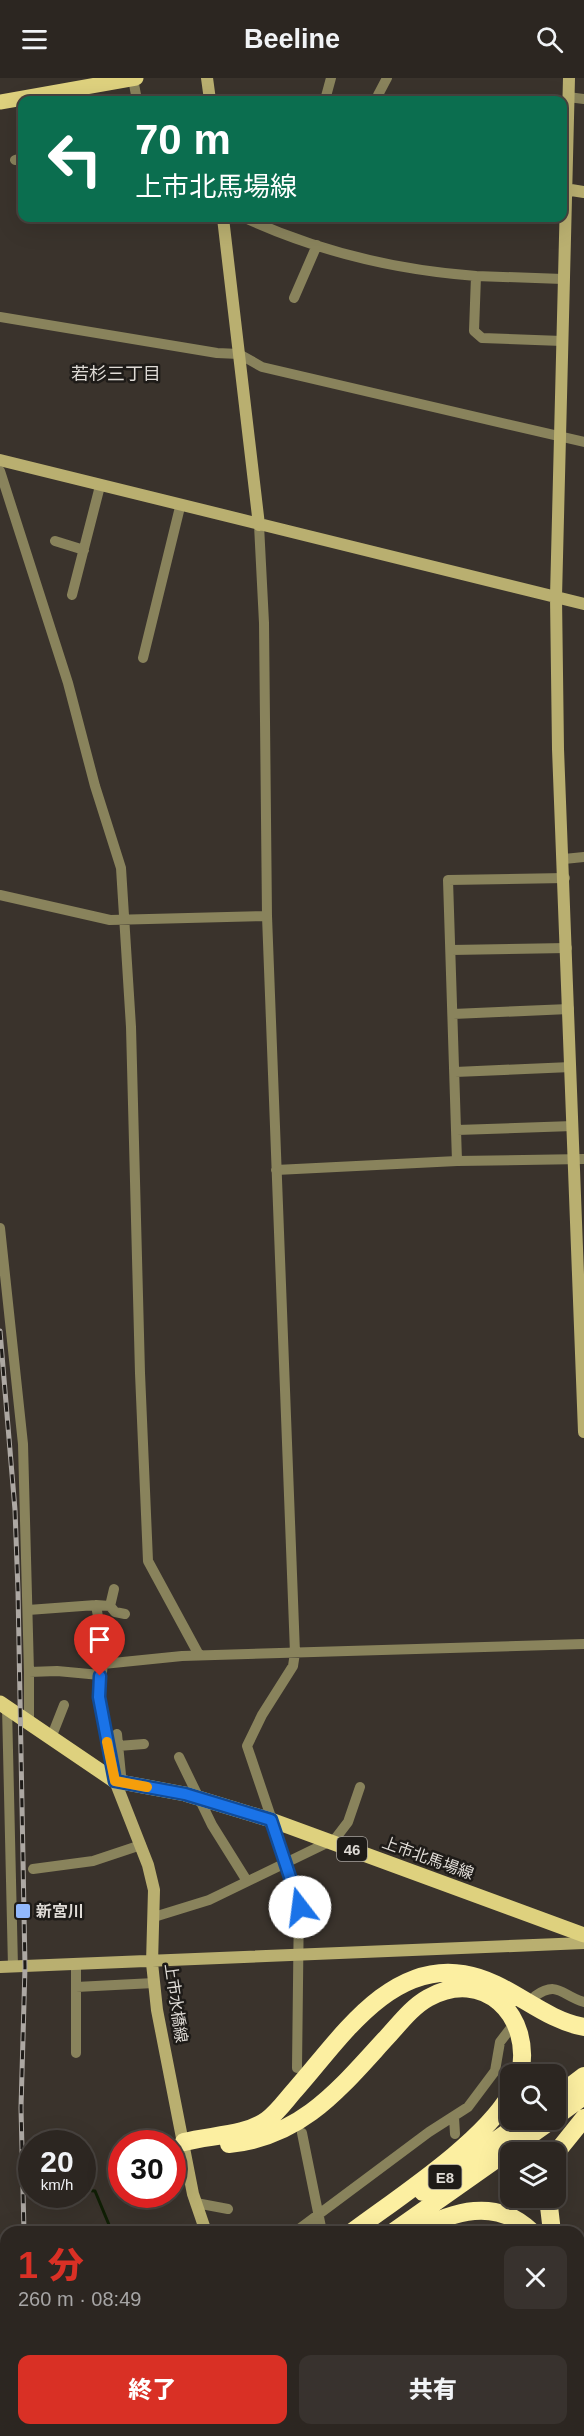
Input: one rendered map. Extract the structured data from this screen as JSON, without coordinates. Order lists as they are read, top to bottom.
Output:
{
  "streets": {
    "highway": ["E8"],
    "main road": ["46", "上市北馬場線"],
    "street": ["上市水橋線"]
  },
  "crossings": [
    ["上市北馬場線", "上市水橋線"]
  ],
  "districts": ["若杉三丁目"],
  "places": {
    "transit": ["新宮川"]
  },
  "page": {
    "header": "Beeline",
    "turn": ["70 m", "上市北馬場線"],
    "speed": "20 km/h",
    "limit": "30",
    "heading": ["1 分", "260 m · 08:49"],
    "buttons": ["終了", "共有"]
  }
}
